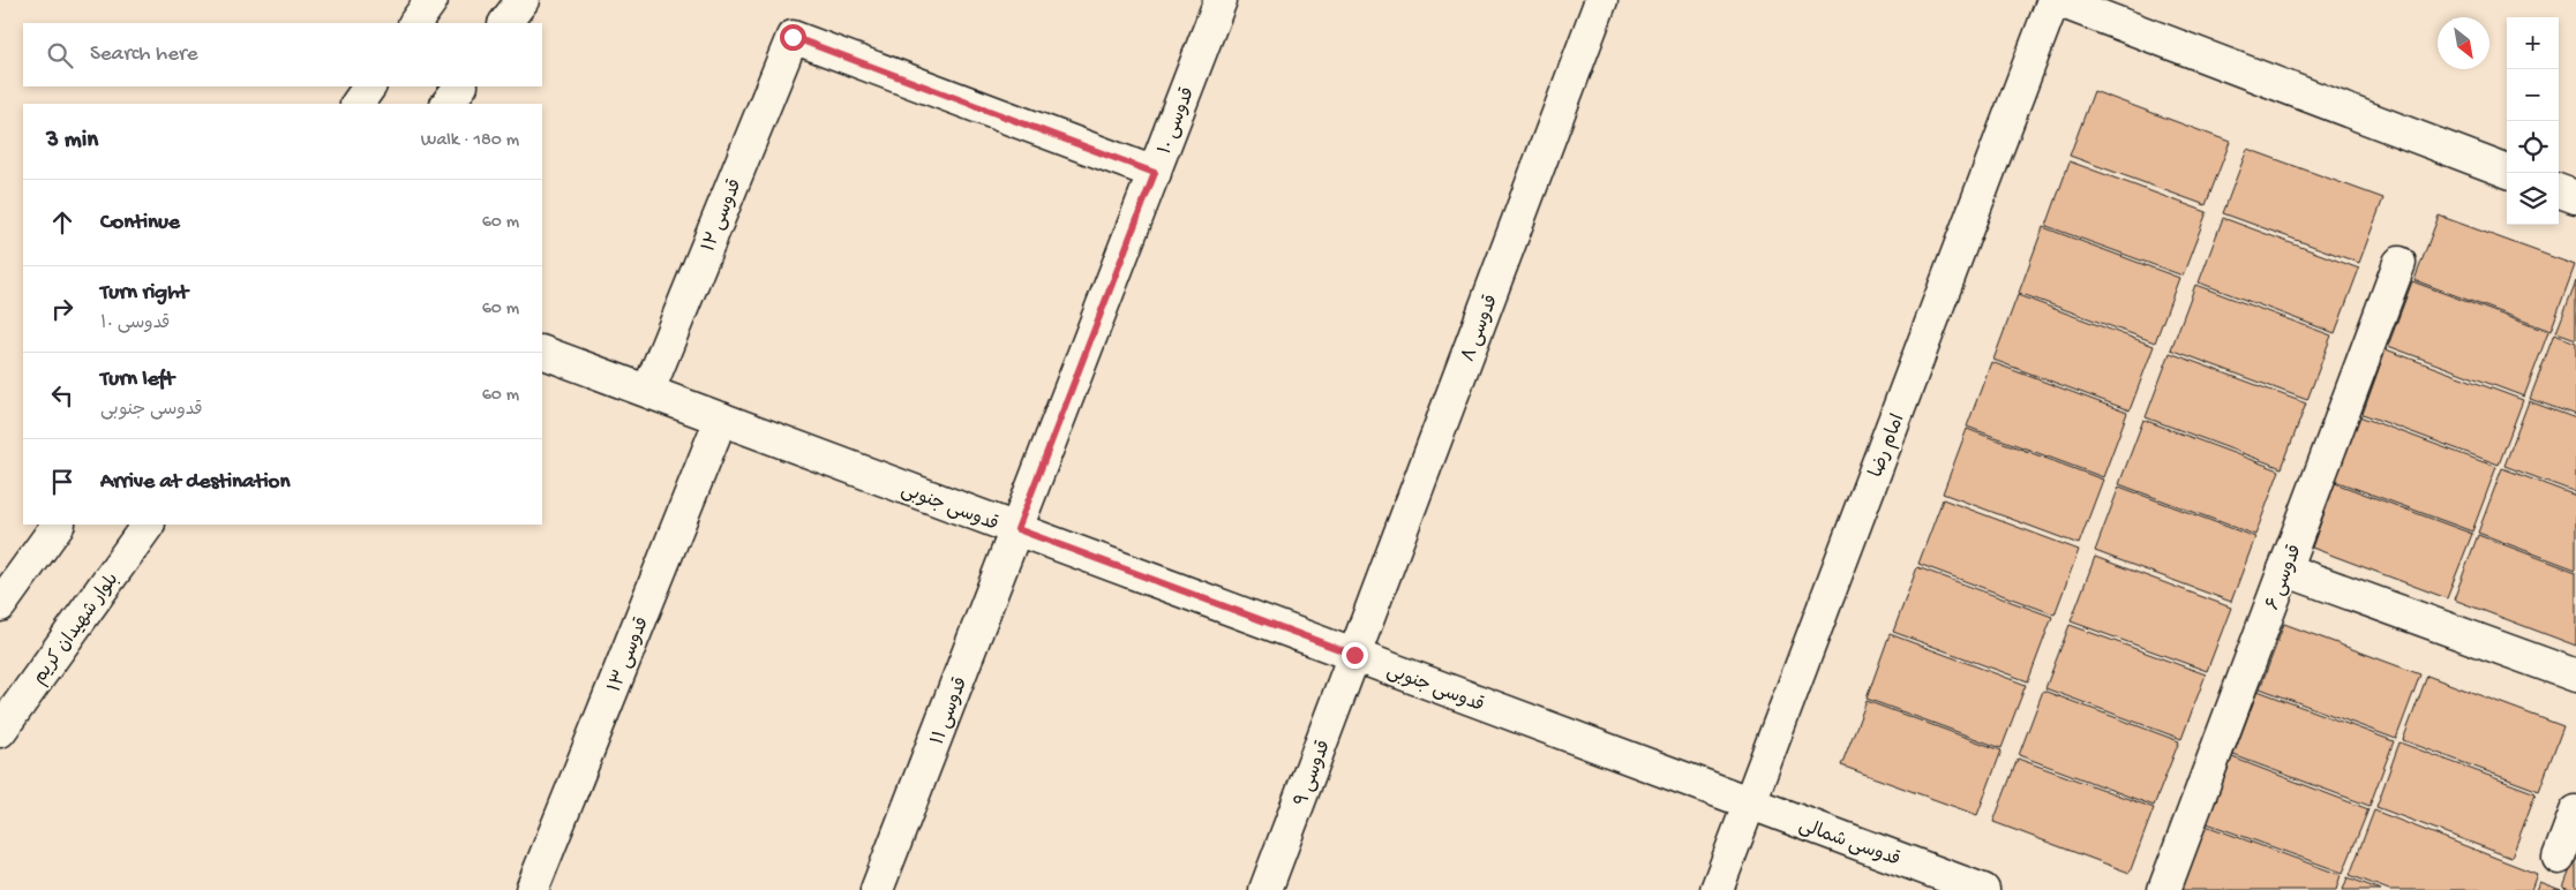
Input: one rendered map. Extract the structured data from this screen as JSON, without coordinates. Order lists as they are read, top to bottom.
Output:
{
  "streets": {
    "street": [
      "قدوسی ۱۰",
      "قدوسی ۱۲",
      "قدوسی ۸",
      "امام رضا",
      "قدوسی جنوبی",
      "قدوسی ۶",
      "بلوار شهیدان کریم",
      "قدوسی ۱۳",
      "قدوسی ۱۱",
      "قدوسی ۹",
      "قدوسی شمالی"
    ]
  },
  "crossings": [
    ["قدوسی ۱۰", "قدوسی ۱۲"],
    ["قدوسی ۱۰", "قدوسی جنوبی"],
    ["قدوسی ۱۰", "قدوسی ۱۱"],
    ["قدوسی ۱۲", "قدوسی جنوبی"],
    ["قدوسی ۸", "قدوسی جنوبی"],
    ["قدوسی ۸", "قدوسی ۹"],
    ["امام رضا", "قدوسی جنوبی"],
    ["امام رضا", "قدوسی شمالی"],
    ["قدوسی جنوبی", "قدوسی ۱۳"],
    ["قدوسی جنوبی", "قدوسی ۱۱"],
    ["قدوسی جنوبی", "قدوسی ۹"],
    ["قدوسی جنوبی", "قدوسی شمالی"]
  ],
  "north": "bottom right",
  "page": {
    "map_buttons": ["+", "−"],
    "search": "Search here",
    "heading": ["3 min", "Walk · 180 m"],
    "list": [
      ["Continue", "60 m"],
      ["Turn right", "قدوسی ۱۰", "60 m"],
      ["Turn left", "قدوسی جنوبی", "60 m"],
      "Arrive at destination"
    ]
  }
}
